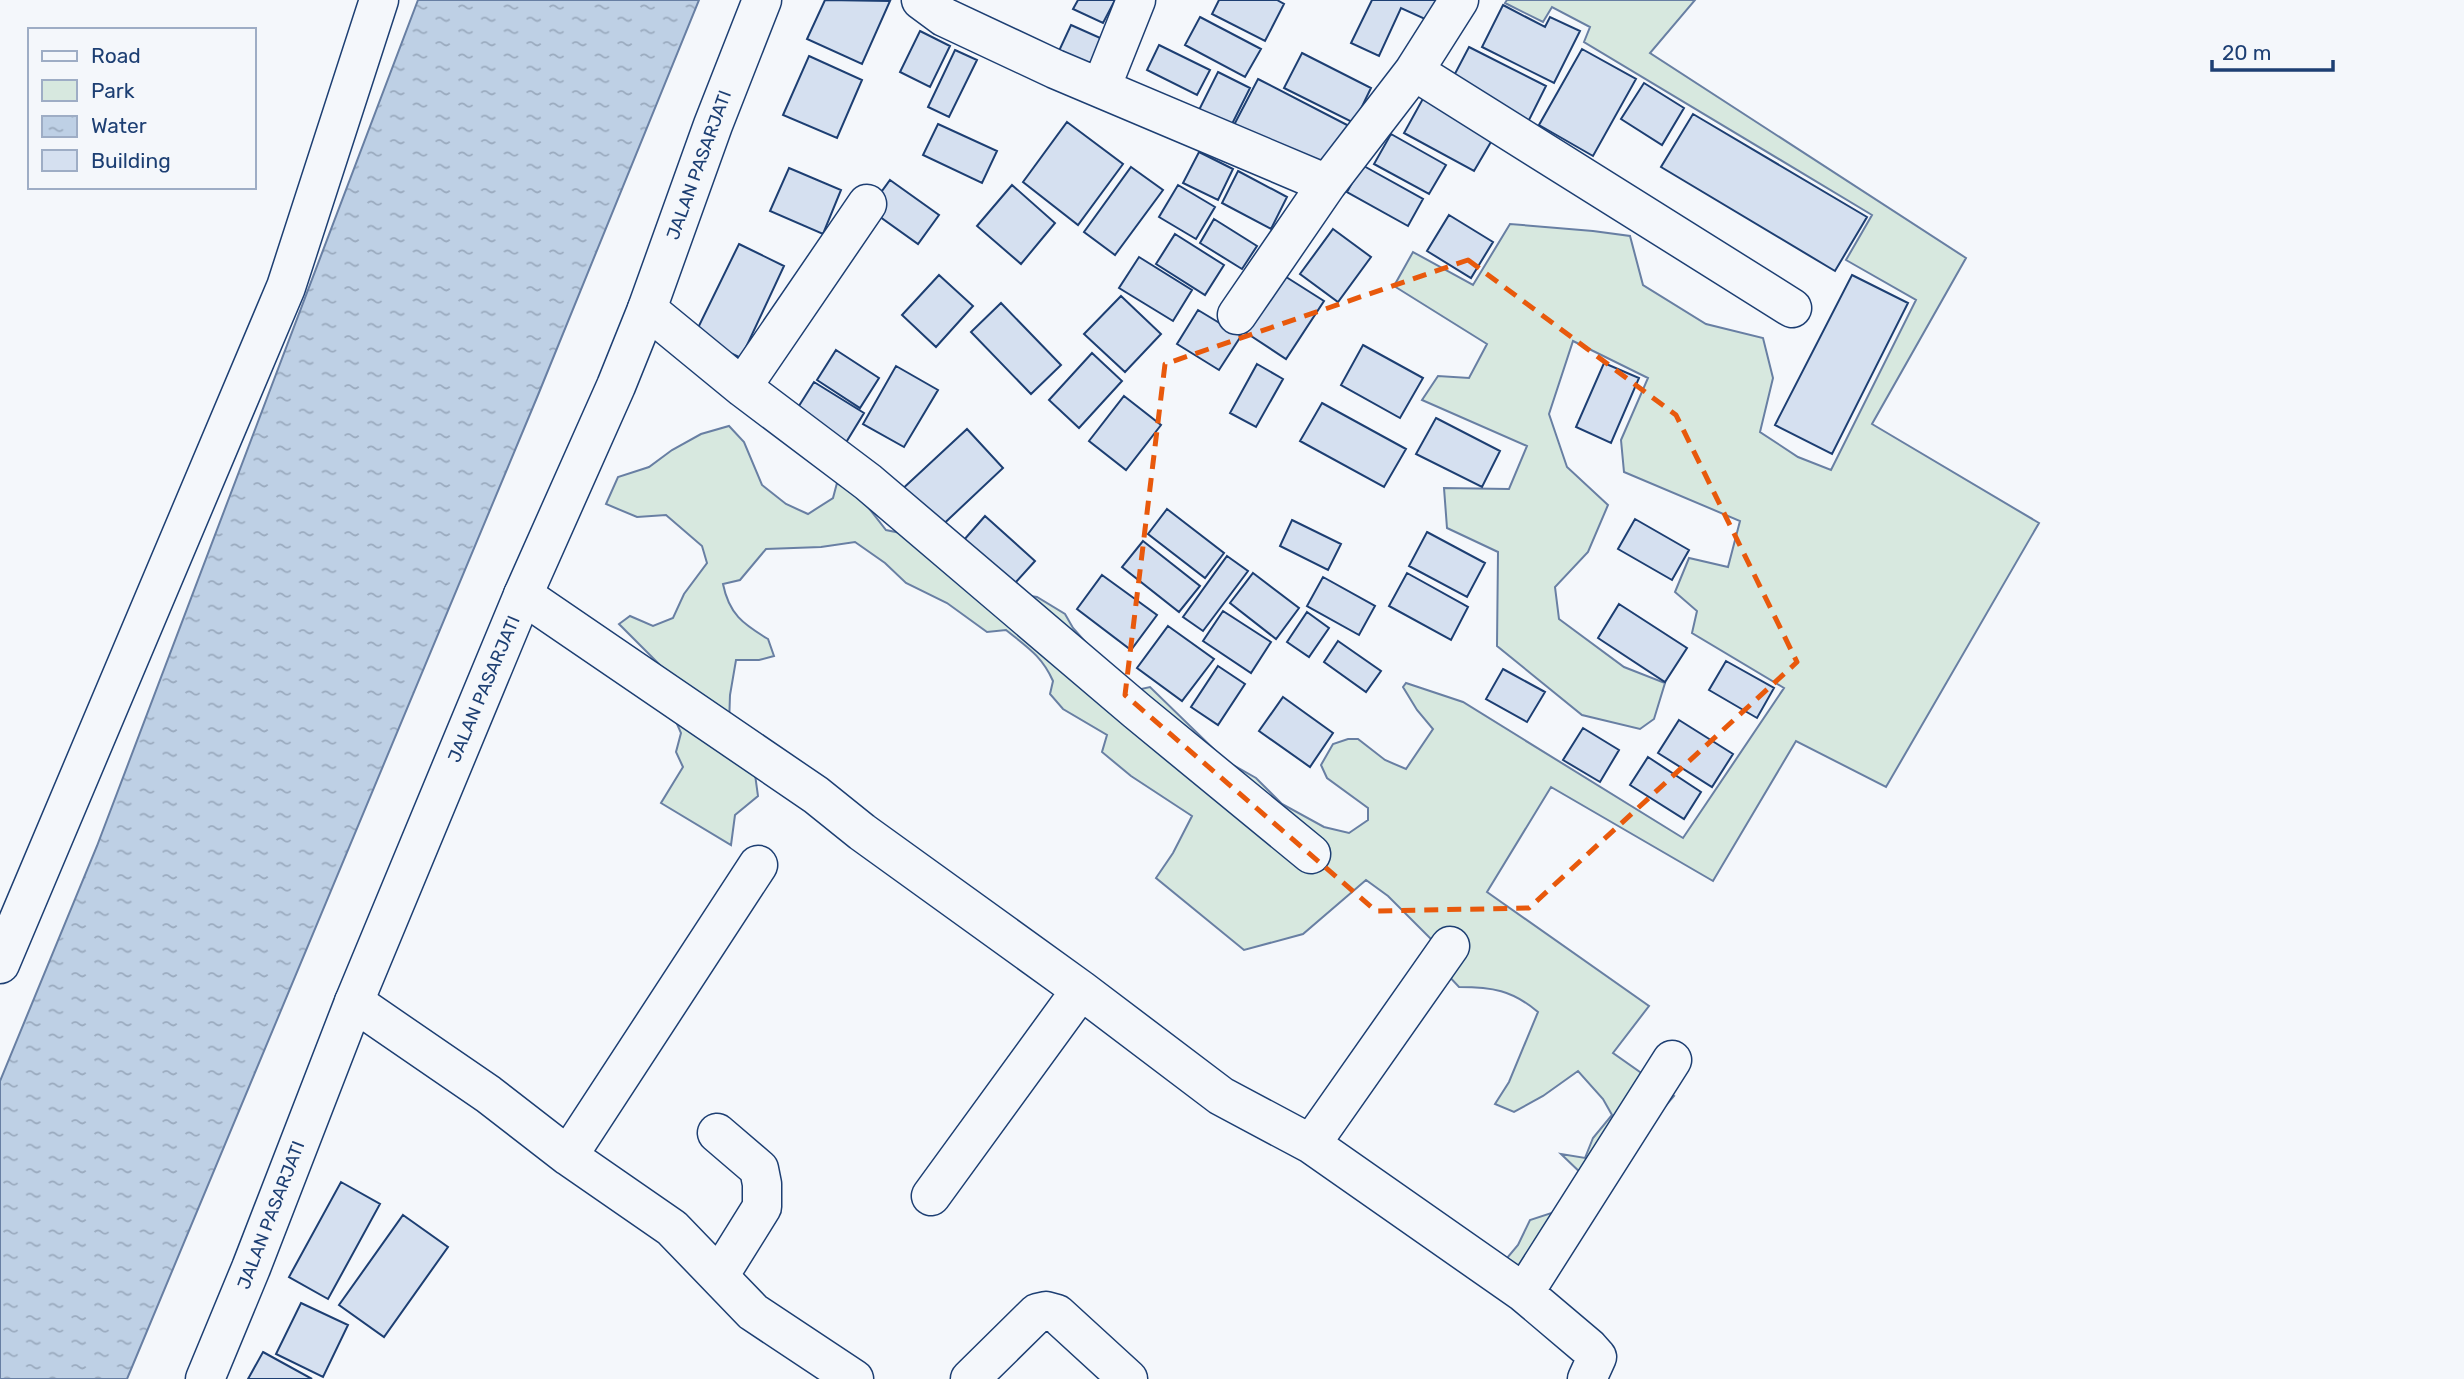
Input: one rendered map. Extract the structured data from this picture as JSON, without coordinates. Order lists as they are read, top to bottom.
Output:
{
  "streets": {
    "street": ["JALAN PASARJATI"]
  },
  "legend": [
    "Road",
    "Park",
    "Water",
    "Building"
  ],
  "scale_bar": "20 m"
}
